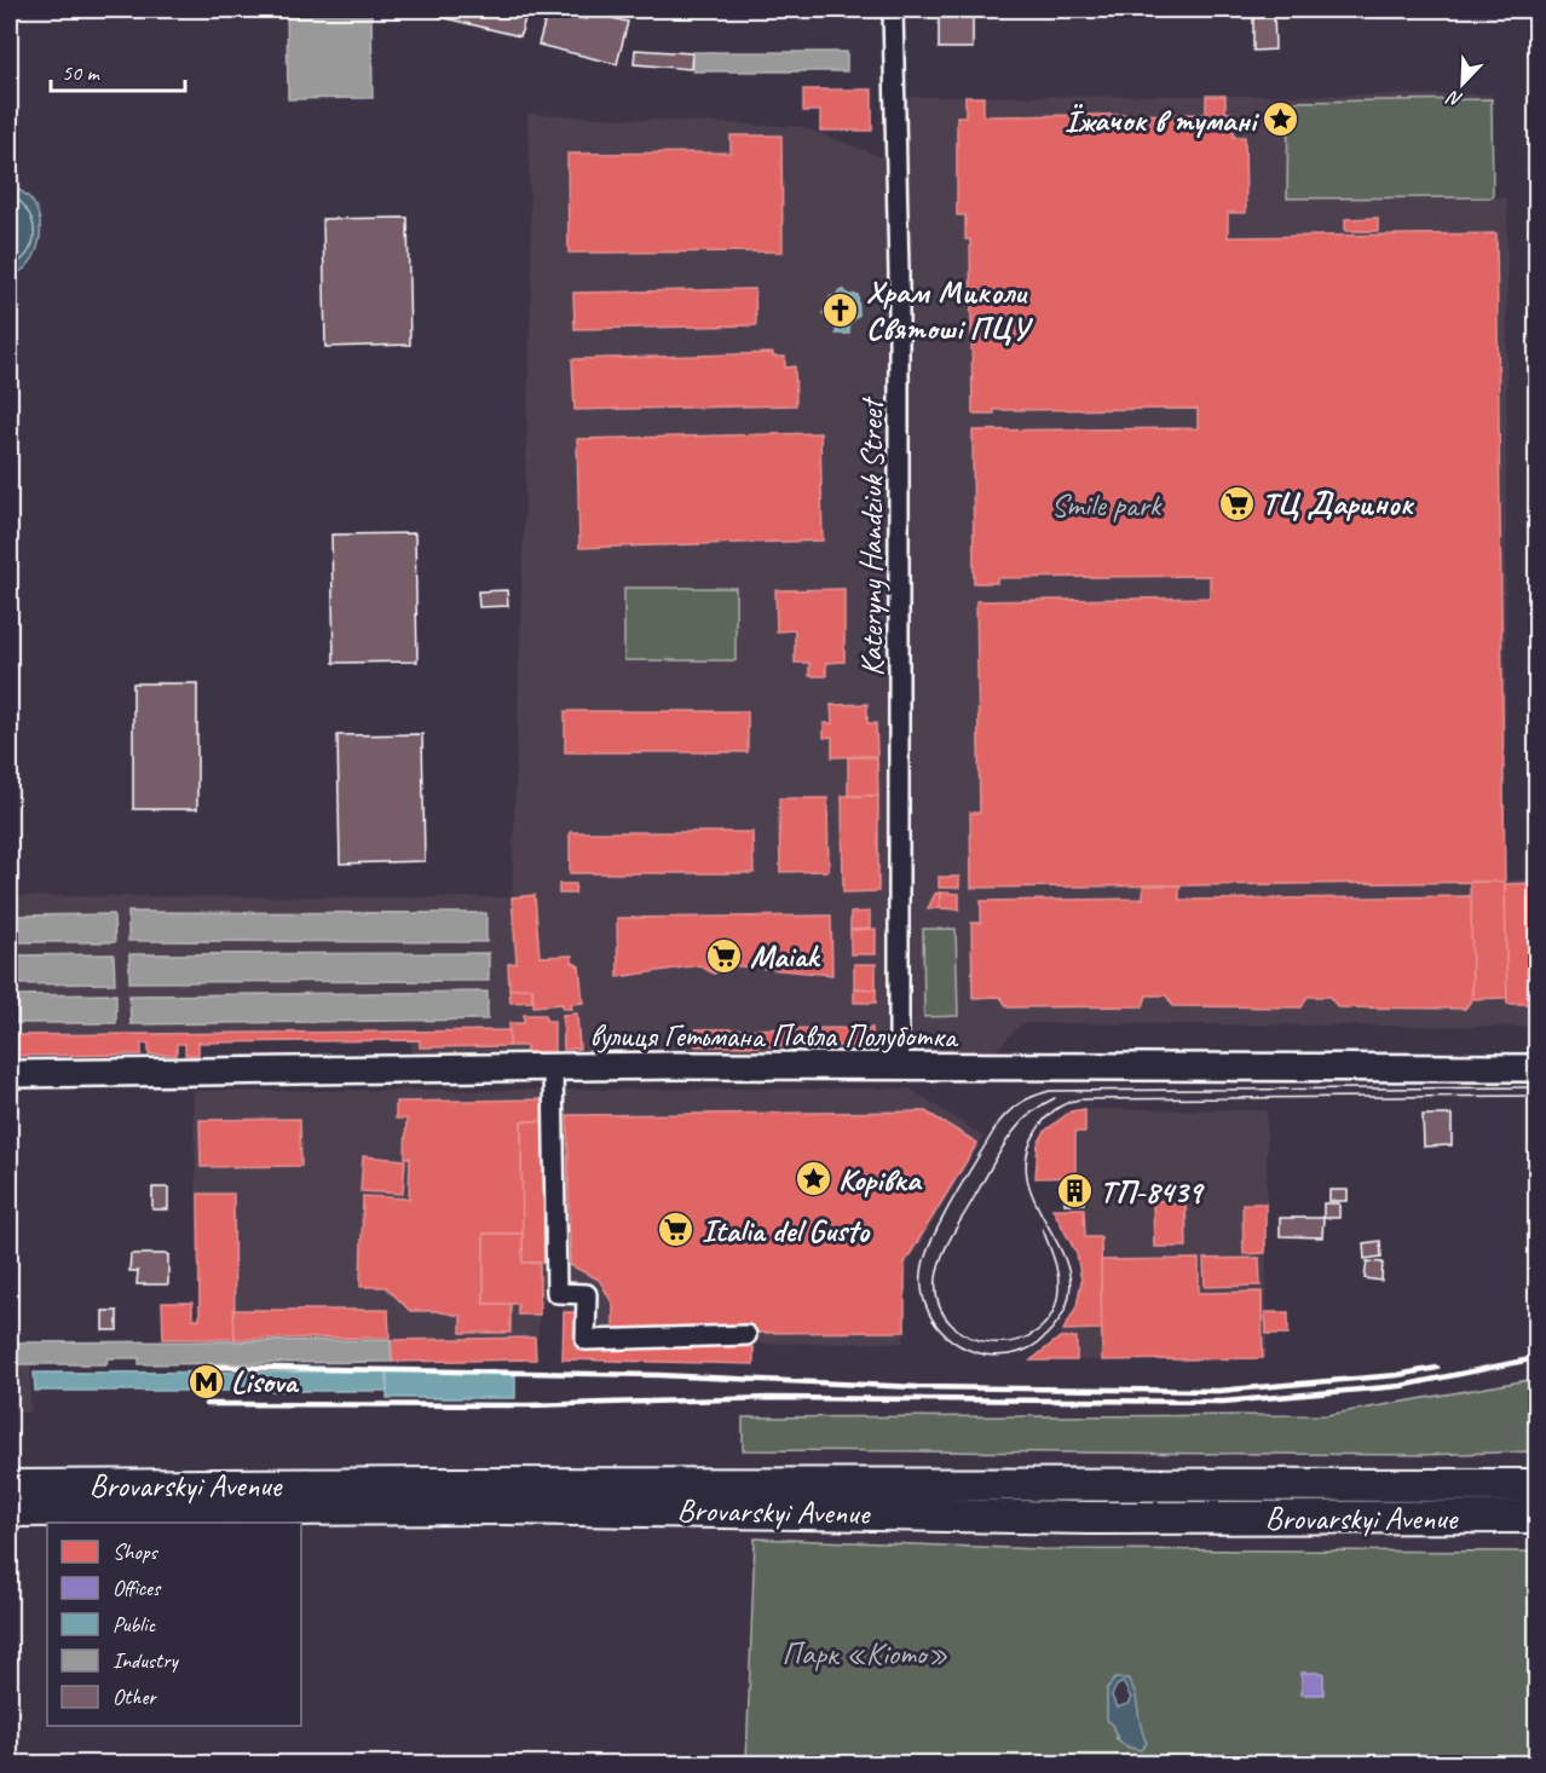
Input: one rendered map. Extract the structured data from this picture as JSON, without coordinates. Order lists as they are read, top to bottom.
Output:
{
  "streets": {
    "highway": ["Brovarskyi Avenue"],
    "street": ["Kateryny Handziuk Street", "вулиця Гетьмана Павла Полуботка"]
  },
  "crossings": [
    ["Kateryny Handziuk Street", "вулиця Гетьмана Павла Полуботка"]
  ],
  "parks": ["Smile park", "Парк «Кіото»"],
  "places": {
    "place": ["Їжачок в тумані", "Корівка"],
    "church": ["Храм Миколи Святоші ПЦУ"],
    "supermarket": ["ТЦ Даринок", "Maiak", "Italia del Gusto"],
    "building": ["ТП-8439"],
    "metro station": ["Lisova"]
  },
  "legend": [
    "Shops",
    "Offices",
    "Public",
    "Industry",
    "Other"
  ],
  "scale_bar": "50 m",
  "north": "bottom left"
}
